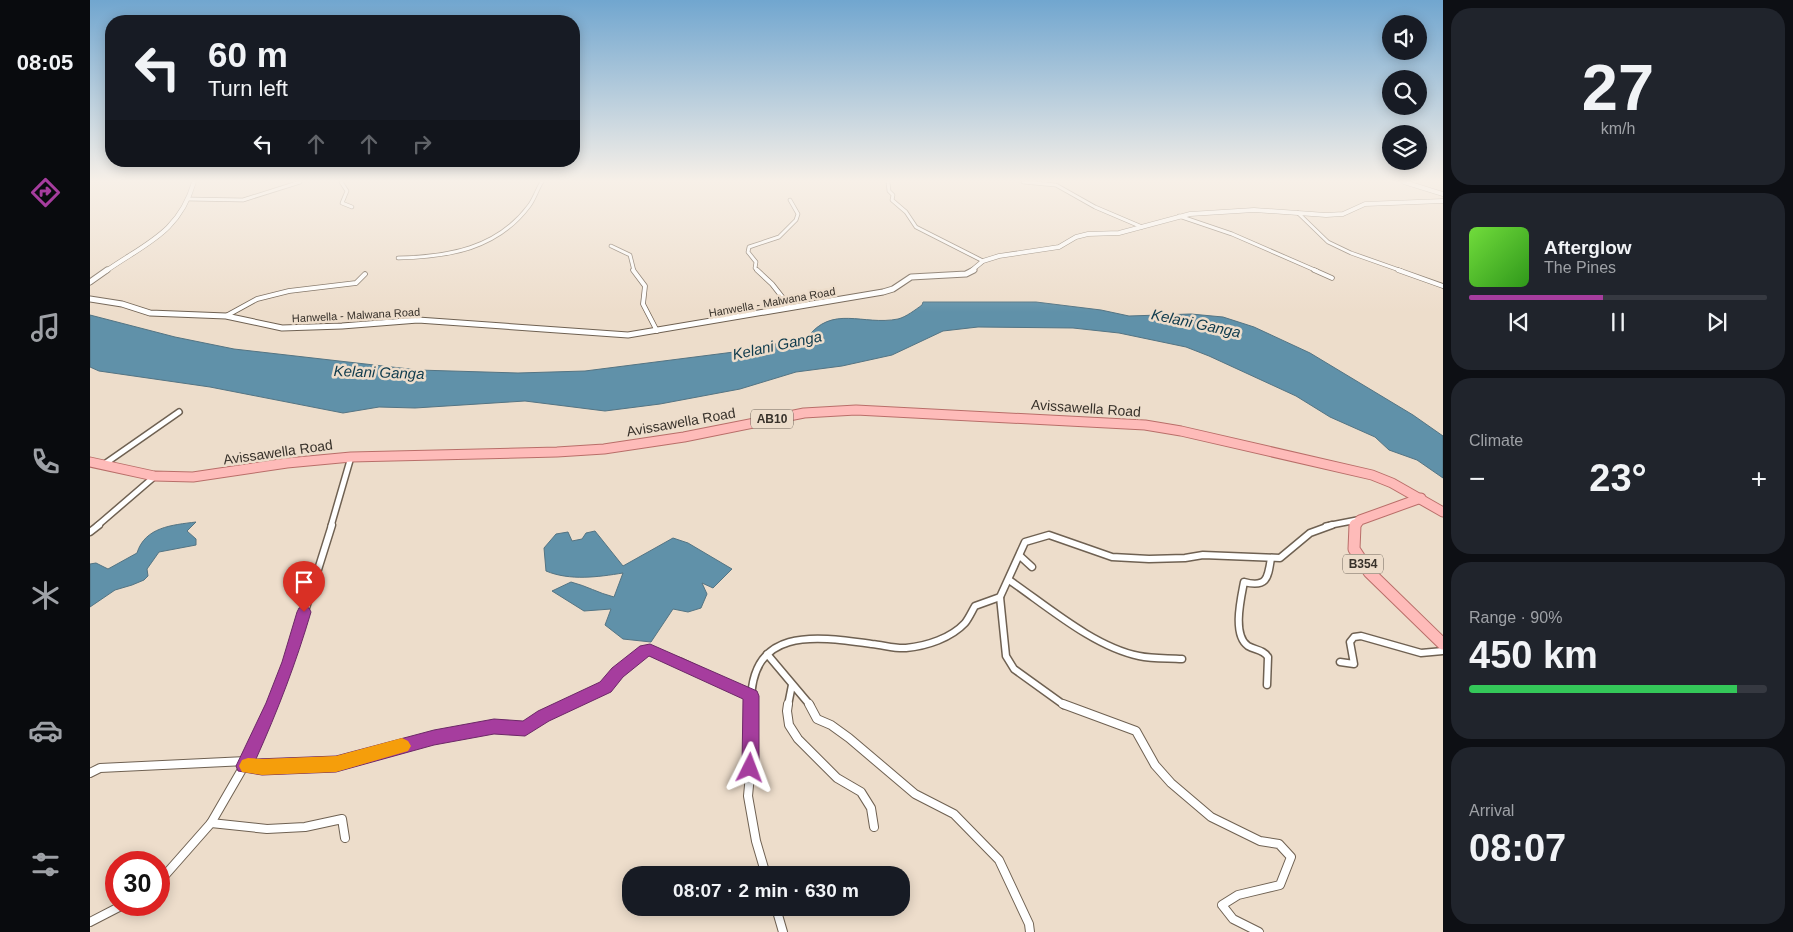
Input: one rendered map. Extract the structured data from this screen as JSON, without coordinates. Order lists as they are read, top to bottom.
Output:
{
  "streets": {
    "main road": ["Avissawella Road", "AB10", "B354"],
    "street": ["Hanwella - Malwana Road"]
  },
  "water": ["Kelani Ganga"],
  "page": {
    "tabs": "08:05",
    "tile": [
      ["27", "km/h"],
      "Climate",
      ["Range · 90%", "450 km"],
      ["Arrival", "08:07"]
    ],
    "turn": ["60 m", "Turn left"],
    "song": ["Afterglow", "The Pines"],
    "heat": ["−", "23°", "+"],
    "limit": "30",
    "trip": "08:07 · 2 min · 630 m"
  }
}
